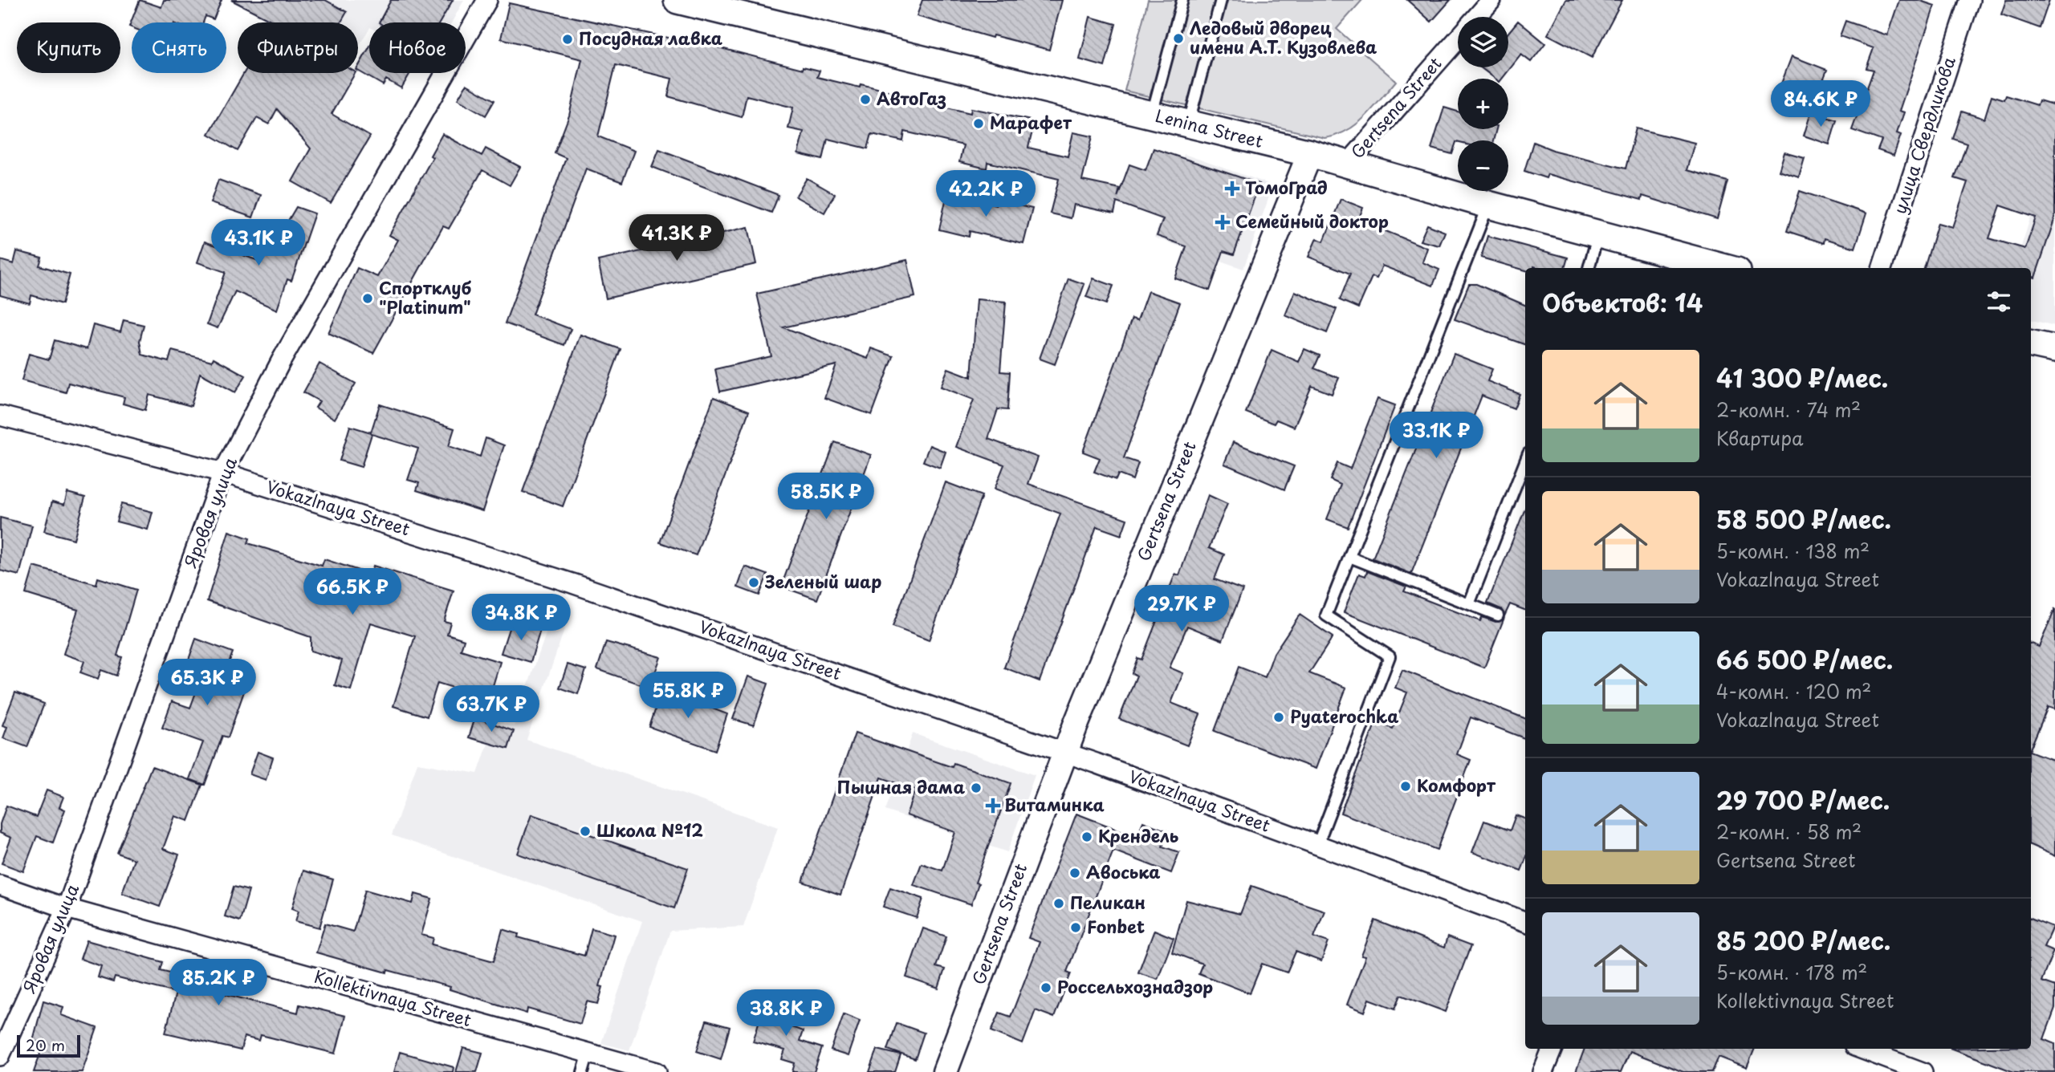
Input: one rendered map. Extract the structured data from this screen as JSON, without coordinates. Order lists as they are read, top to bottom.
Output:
{
  "streets": {
    "main road": ["Lenina Street"],
    "street": [
      "Gertsena Street",
      "улица Свердликова",
      "Vokazlnaya Street",
      "Яровая улица",
      "Kollektivnaya Street"
    ]
  },
  "crossings": [
    ["Gertsena Street", "Lenina Street"],
    ["Gertsena Street", "Vokazlnaya Street"],
    ["Vokazlnaya Street", "Яровая улица"],
    ["Яровая улица", "Kollektivnaya Street"]
  ],
  "places": {
    "other": [
      "Ледовый дворец имени А.Т. Кузовлева",
      "Посудная лавка",
      "АвтоГаз",
      "Марафет",
      "Спортклуб \"Platinum\"",
      "Зеленый шар",
      "Pyaterochka",
      "Комфорт",
      "Пышная дама",
      "Школа №12",
      "Крендель",
      "Авоська",
      "Пеликан",
      "Fonbet",
      "Россельхознадзор"
    ],
    "health": ["ТомоГрад", "Семейный доктор", "Витаминка"]
  },
  "scale_bar": "20 m",
  "page": {
    "map_buttons": ["+", "−"],
    "chip": [
      "Купить",
      "Снять",
      "Фильтры",
      "Новое"
    ],
    "price": [
      "84.6K ₽",
      "42.2K ₽",
      "41.3K ₽",
      "43.1K ₽",
      "33.1K ₽",
      "58.5K ₽",
      "66.5K ₽",
      "29.7K ₽",
      "34.8K ₽",
      "65.3K ₽",
      "55.8K ₽",
      "63.7K ₽",
      "85.2K ₽",
      "38.8K ₽"
    ],
    "heading": "Объектов: 14",
    "list": [
      {
        "name": "41 300 ₽/мес.",
        "note": "2-комн. · 74 m² · Квартира"
      },
      {
        "name": "58 500 ₽/мес.",
        "note": "5-комн. · 138 m² · Vokazlnaya Street"
      },
      {
        "name": "66 500 ₽/мес.",
        "note": "4-комн. · 120 m² · Vokazlnaya Street"
      },
      {
        "name": "29 700 ₽/мес.",
        "note": "2-комн. · 58 m² · Gertsena Street"
      },
      {
        "name": "85 200 ₽/мес.",
        "note": "5-комн. · 178 m² · Kollektivnaya Street"
      }
    ],
    "scale": "20 m"
  }
}
